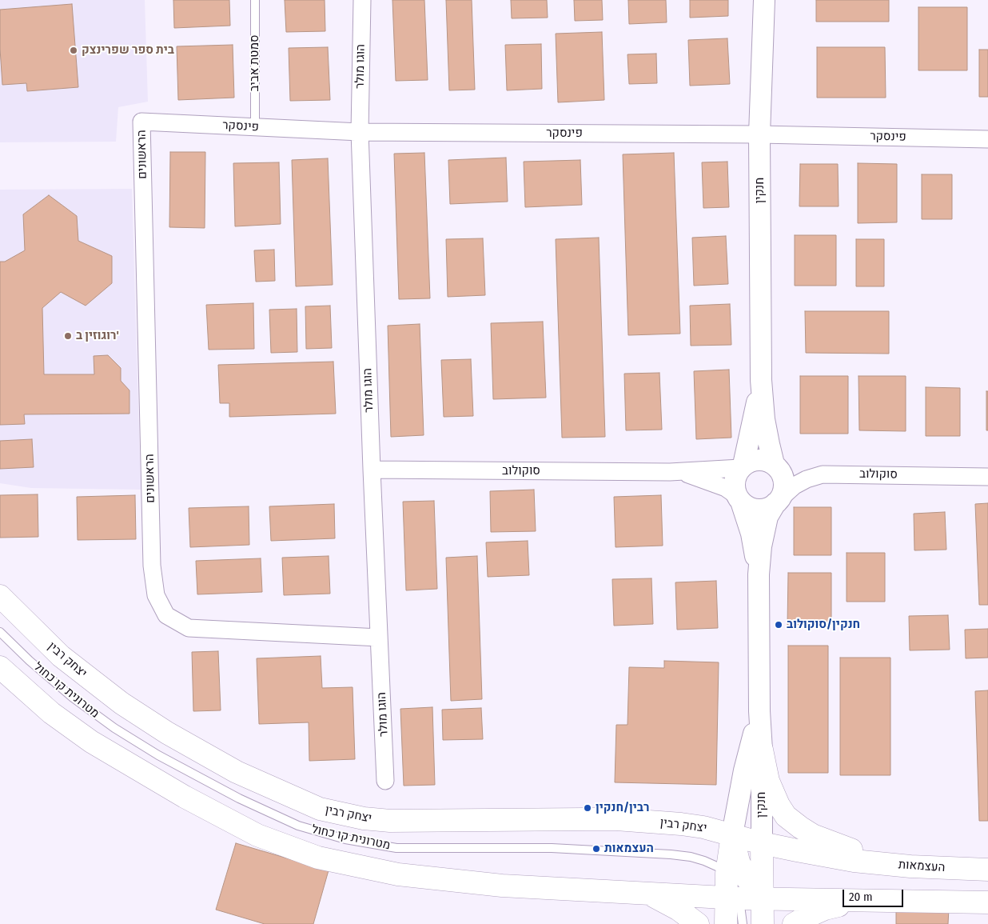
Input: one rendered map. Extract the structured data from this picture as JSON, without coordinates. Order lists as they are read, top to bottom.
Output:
{
  "streets": {
    "main road": ["חנקין", "יצחק רבין", "העצמאות"],
    "street": [
      "הוגו מולר",
      "פינסקר",
      "הראשונים",
      "סוקולוב"
    ],
    "lane": ["סמטת אביב", "מטרונית קו כחול"]
  },
  "crossings": [
    ["סמטת אביב", "פינסקר"],
    ["הוגו מולר", "פינסקר"],
    ["הוגו מולר", "הראשונים"],
    ["הוגו מולר", "סוקולוב"],
    ["פינסקר", "הראשונים"],
    ["פינסקר", "חנקין"],
    ["חנקין", "סוקולוב"],
    ["חנקין", "יצחק רבין"],
    ["חנקין", "העצמאות"],
    ["יצחק רבין", "העצמאות"]
  ],
  "places": [
    "בית ספר שפרינצק",
    "רוגוזין ב'",
    "חנקין/סוקולוב",
    "רבין/חנקין",
    "העצמאות"
  ],
  "scale_bar": "20 m"
}
